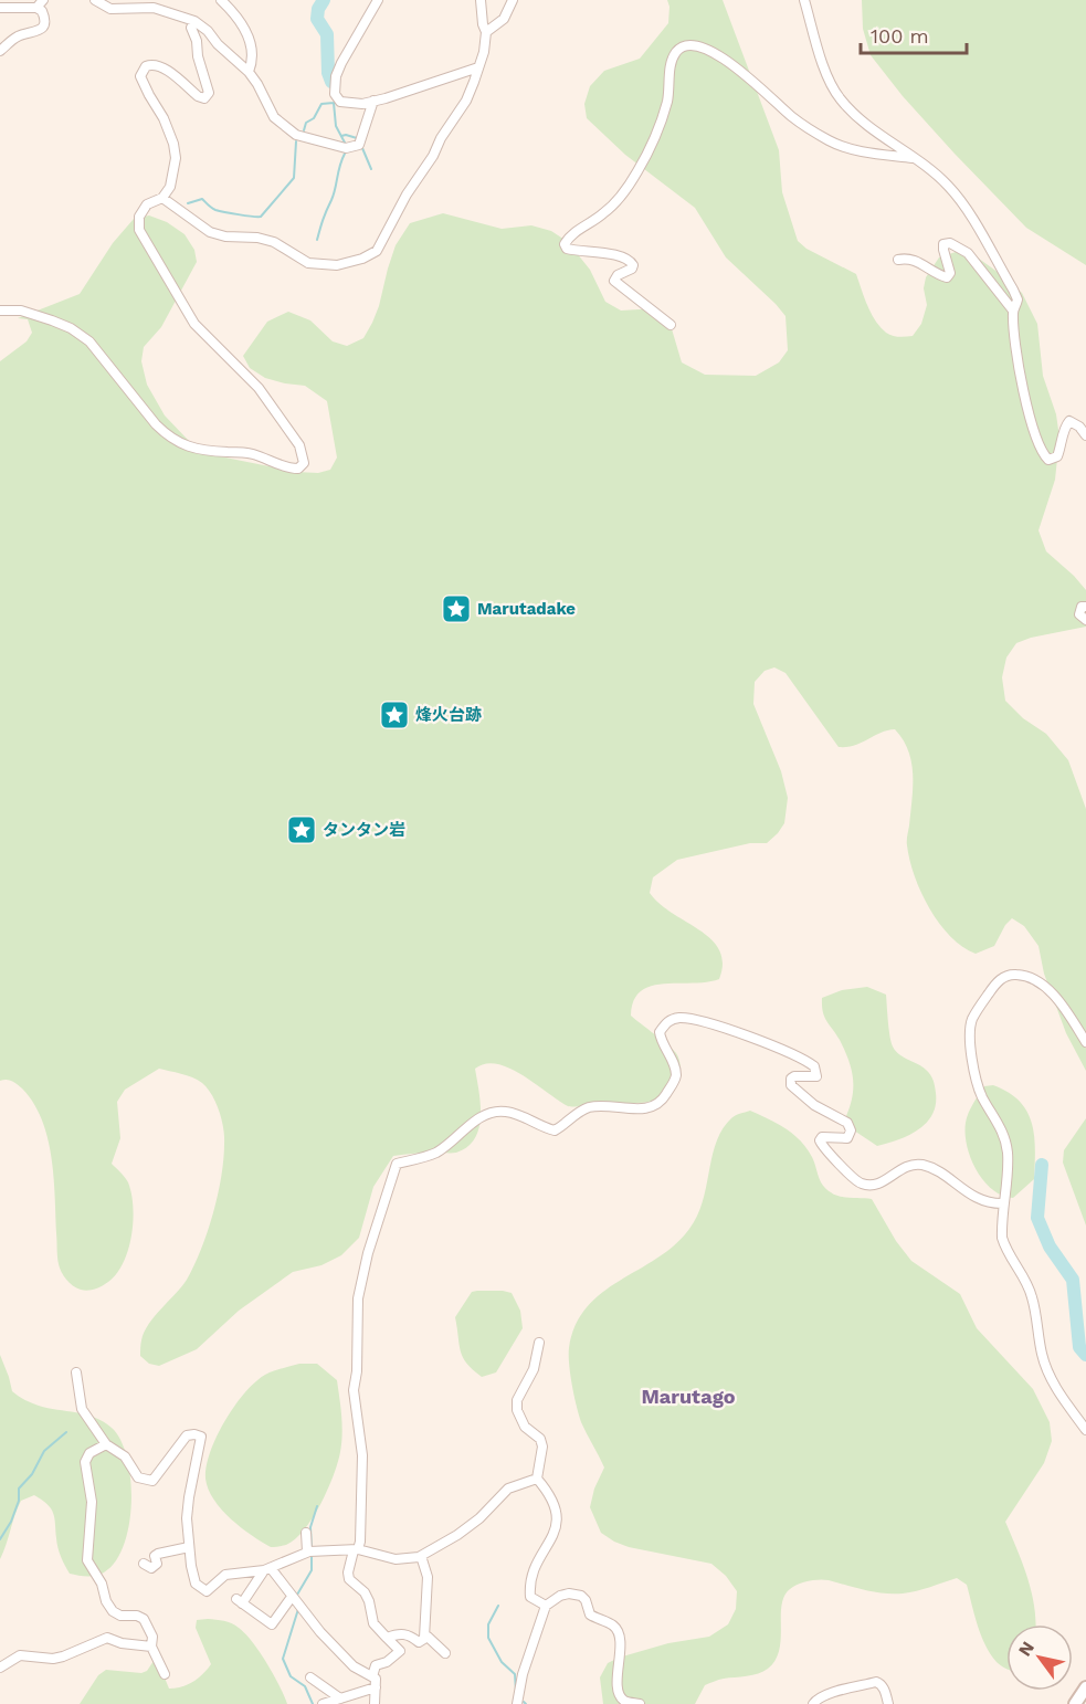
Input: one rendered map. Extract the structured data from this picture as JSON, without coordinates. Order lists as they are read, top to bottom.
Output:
{
  "districts": ["Marutago"],
  "places": {
    "place": ["Marutadake", "烽火台跡", "タンタン岩"]
  },
  "scale_bar": "100 m",
  "north": "top left"
}
